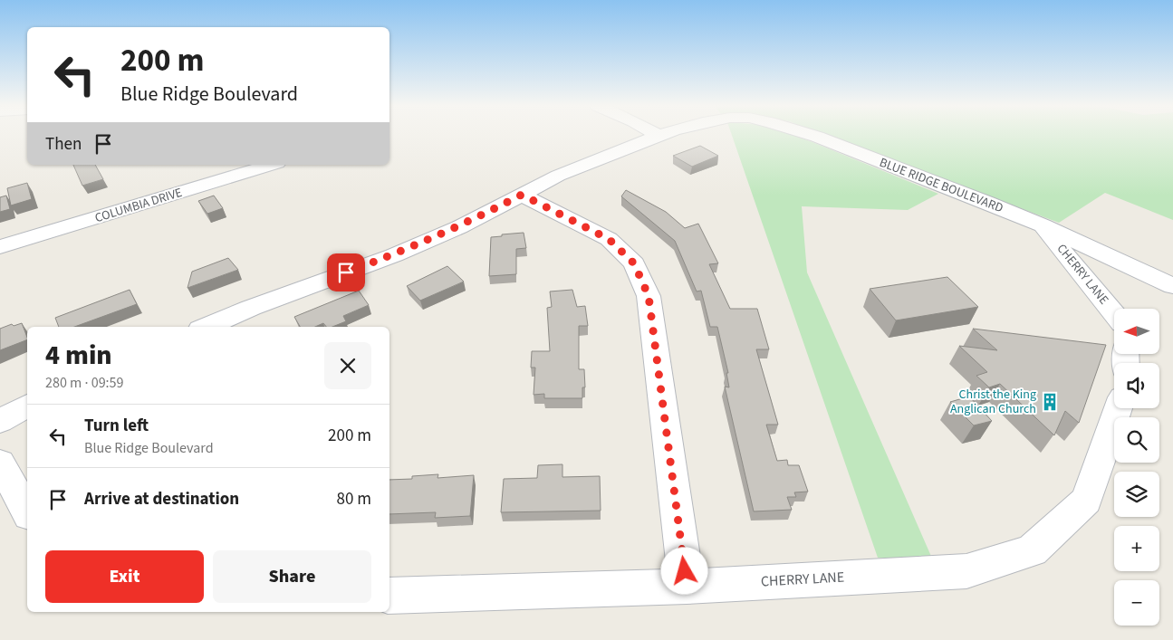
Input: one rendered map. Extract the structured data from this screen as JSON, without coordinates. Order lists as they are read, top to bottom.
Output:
{
  "streets": {
    "street": ["BLUE RIDGE BOULEVARD", "COLUMBIA DRIVE", "CHERRY LANE"]
  },
  "crossings": [
    ["BLUE RIDGE BOULEVARD", "CHERRY LANE"]
  ],
  "places": {
    "building": ["Christ the King Anglican Church"]
  },
  "north": "left",
  "page": {
    "turn": ["200 m", "Blue Ridge Boulevard"],
    "then": "Then",
    "map_buttons": ["+", "−"],
    "heading": ["4 min", "280 m · 09:59"],
    "list": [
      {
        "name": "Turn left",
        "note": "Blue Ridge Boulevard",
        "value": "200 m"
      },
      {
        "name": "Arrive at destination",
        "value": "80 m"
      }
    ],
    "buttons": ["Exit", "Share"]
  }
}
